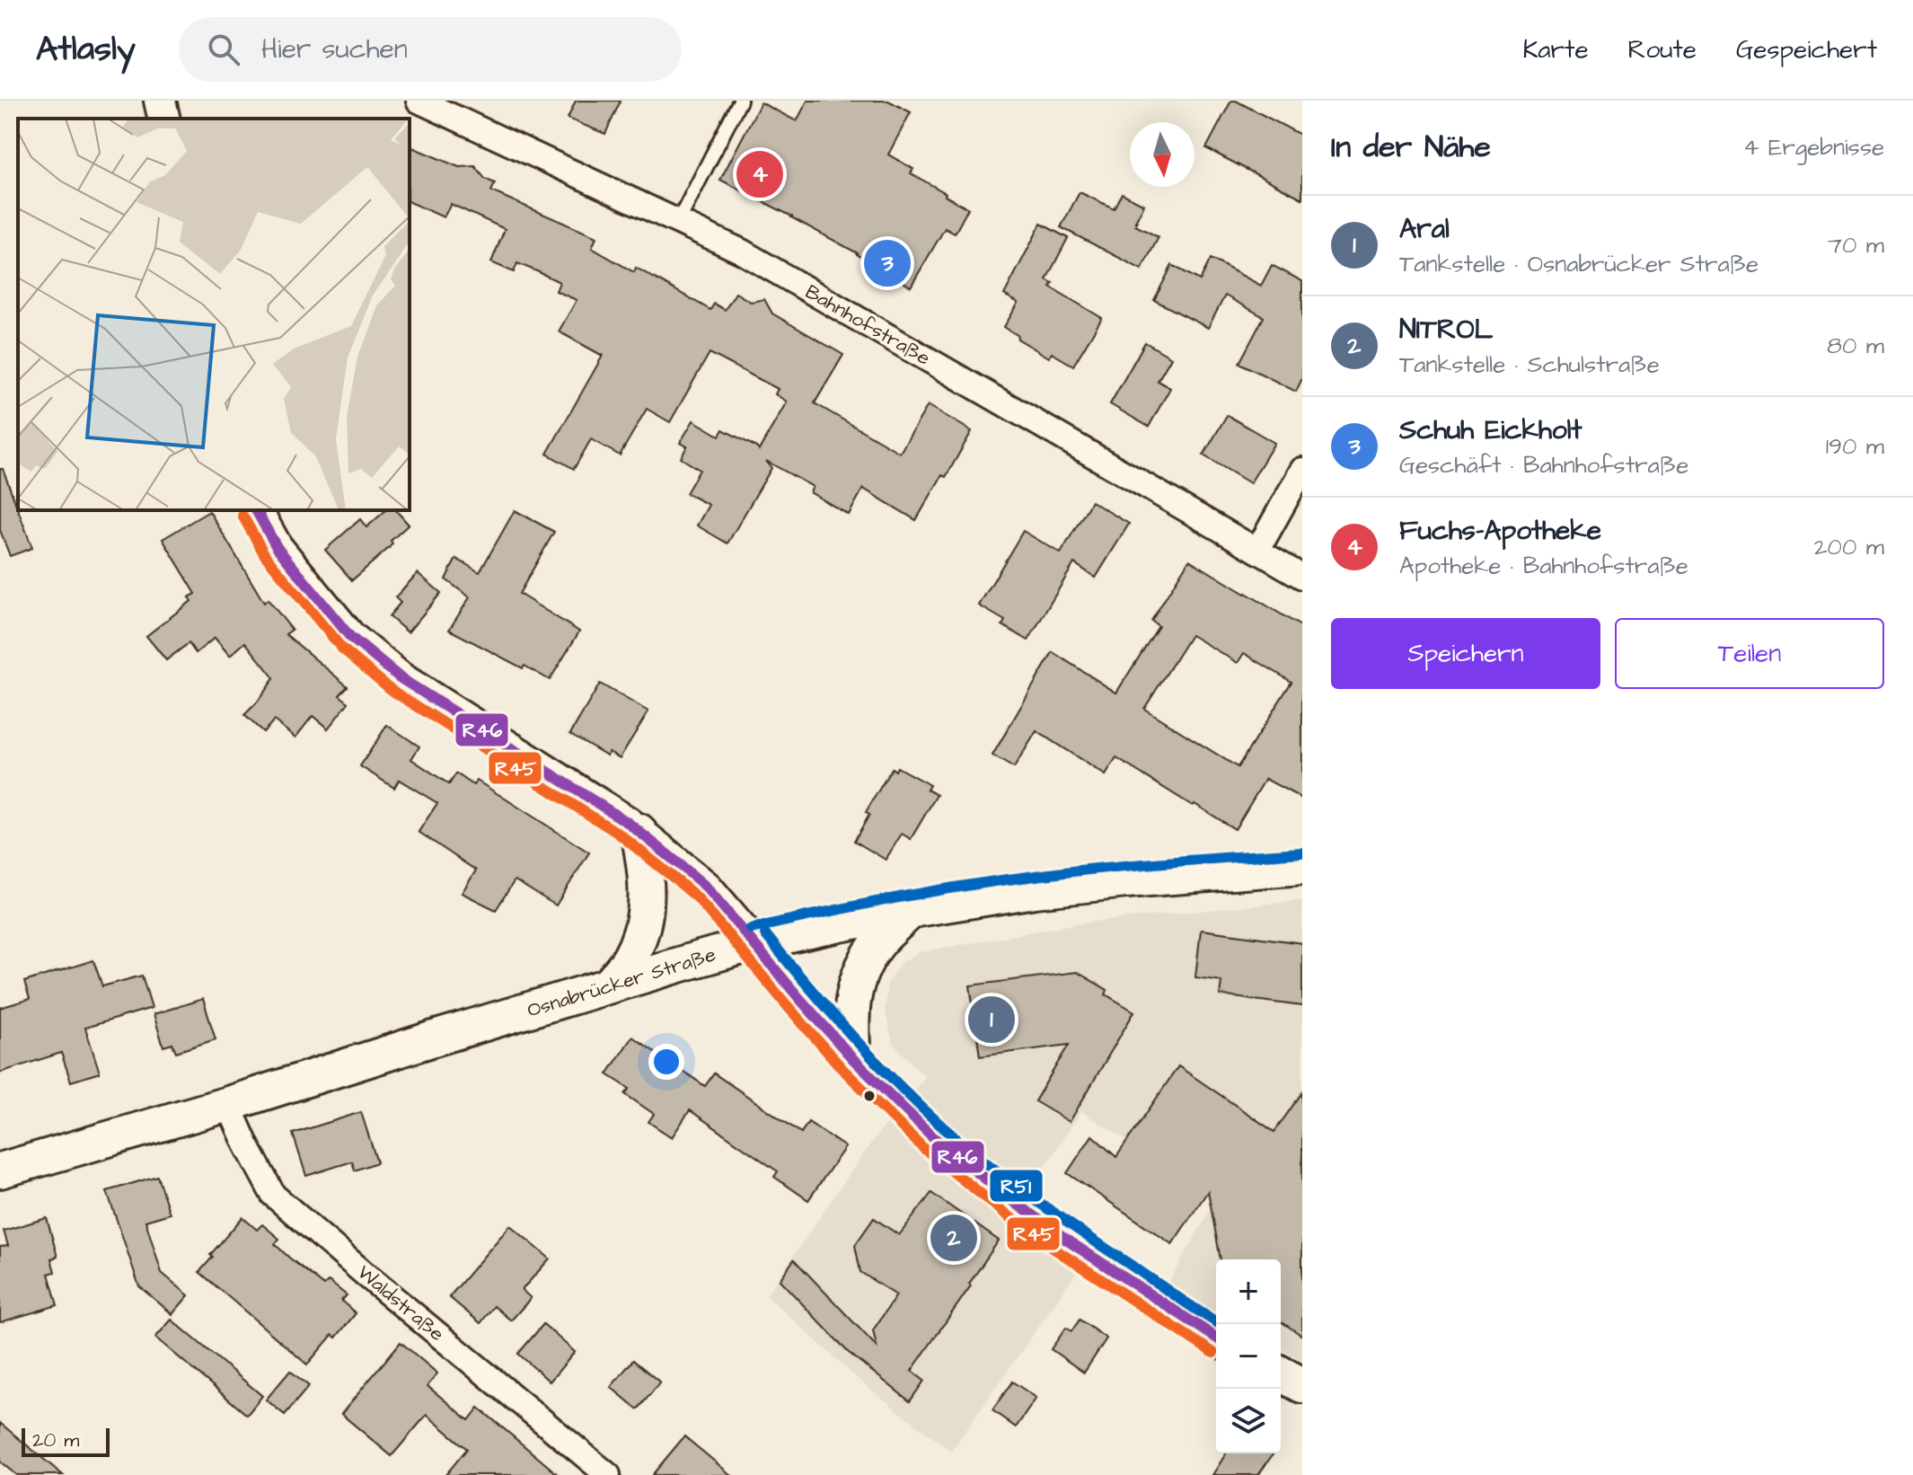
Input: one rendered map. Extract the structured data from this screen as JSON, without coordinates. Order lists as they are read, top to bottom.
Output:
{
  "streets": {
    "main road": ["Osnabrücker Straße"],
    "street": ["Bahnhofstraße", "Waldstraße"]
  },
  "crossings": [
    ["Osnabrücker Straße", "Waldstraße"]
  ],
  "lines": ["transit line R46", "transit line R45", "transit line R51"],
  "scale_bar": "20 m",
  "north": "bottom",
  "page": {
    "header": "Atlasly",
    "search": "Hier suchen",
    "nav": ["Karte", "Route", "Gespeichert"],
    "heading": ["In der Nähe", "4 Ergebnisse"],
    "pins": [
      "4",
      "3",
      "1",
      "2"
    ],
    "list": [
      {
        "mark": "1",
        "name": "Aral",
        "note": "Tankstelle · Osnabrücker Straße",
        "value": "70 m"
      },
      {
        "mark": "2",
        "name": "NITROL",
        "note": "Tankstelle · Schulstraße",
        "value": "80 m"
      },
      {
        "mark": "3",
        "name": "Schuh Eickholt",
        "note": "Geschäft · Bahnhofstraße",
        "value": "190 m"
      },
      {
        "mark": "4",
        "name": "Fuchs-Apotheke",
        "note": "Apotheke · Bahnhofstraße",
        "value": "200 m"
      }
    ],
    "buttons": ["Speichern", "Teilen"],
    "map_buttons": ["+", "−"],
    "scale": "20 m"
  }
}
